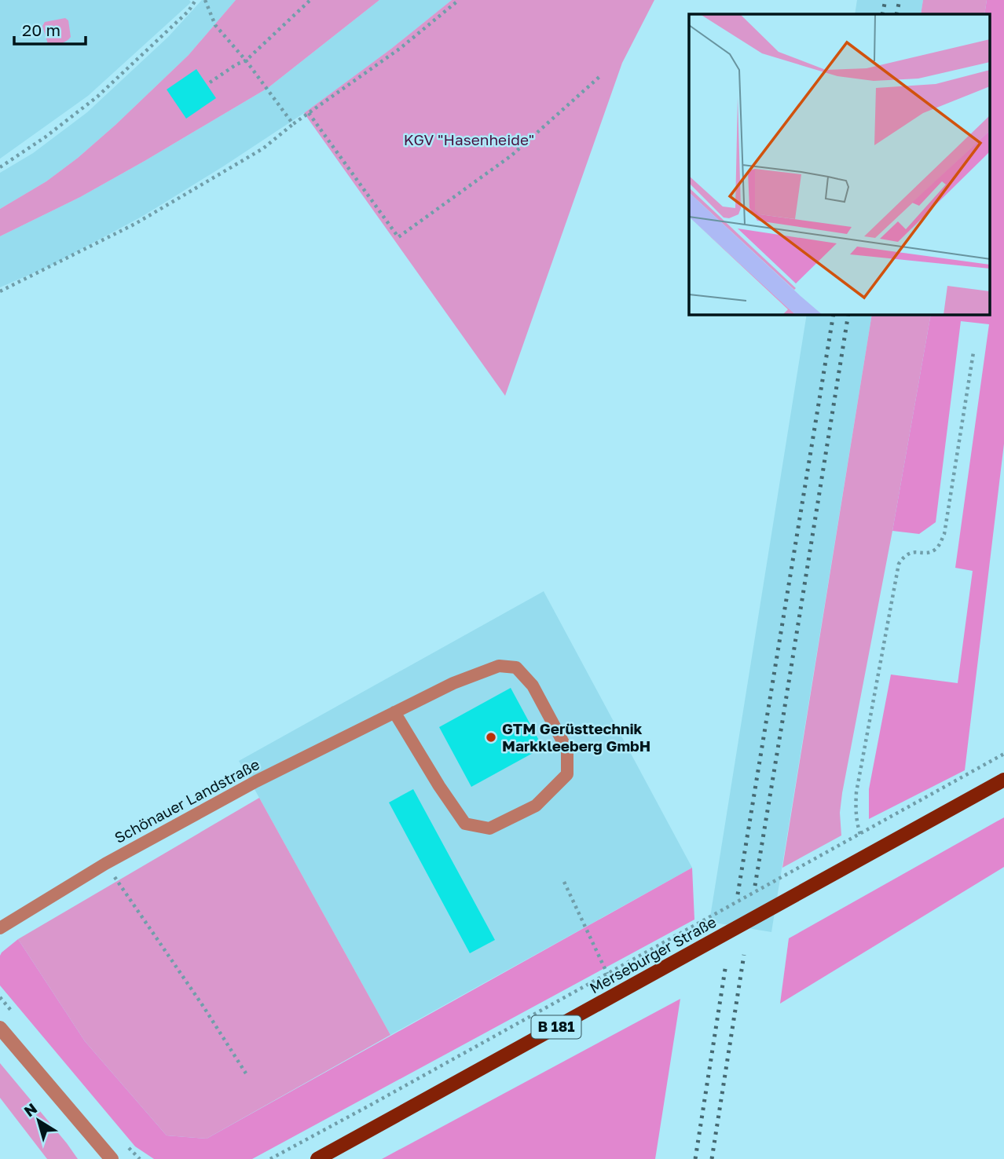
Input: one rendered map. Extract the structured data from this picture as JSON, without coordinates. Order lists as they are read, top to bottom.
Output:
{
  "streets": {
    "main road": ["Merseburger Straße", "B 181"],
    "lane": ["Schönauer Landstraße"]
  },
  "parks": ["KGV \"Hasenheide\""],
  "places": ["GTM Gerüsttechnik Markkleeberg GmbH"],
  "scale_bar": "20 m",
  "north": "top left"
}
